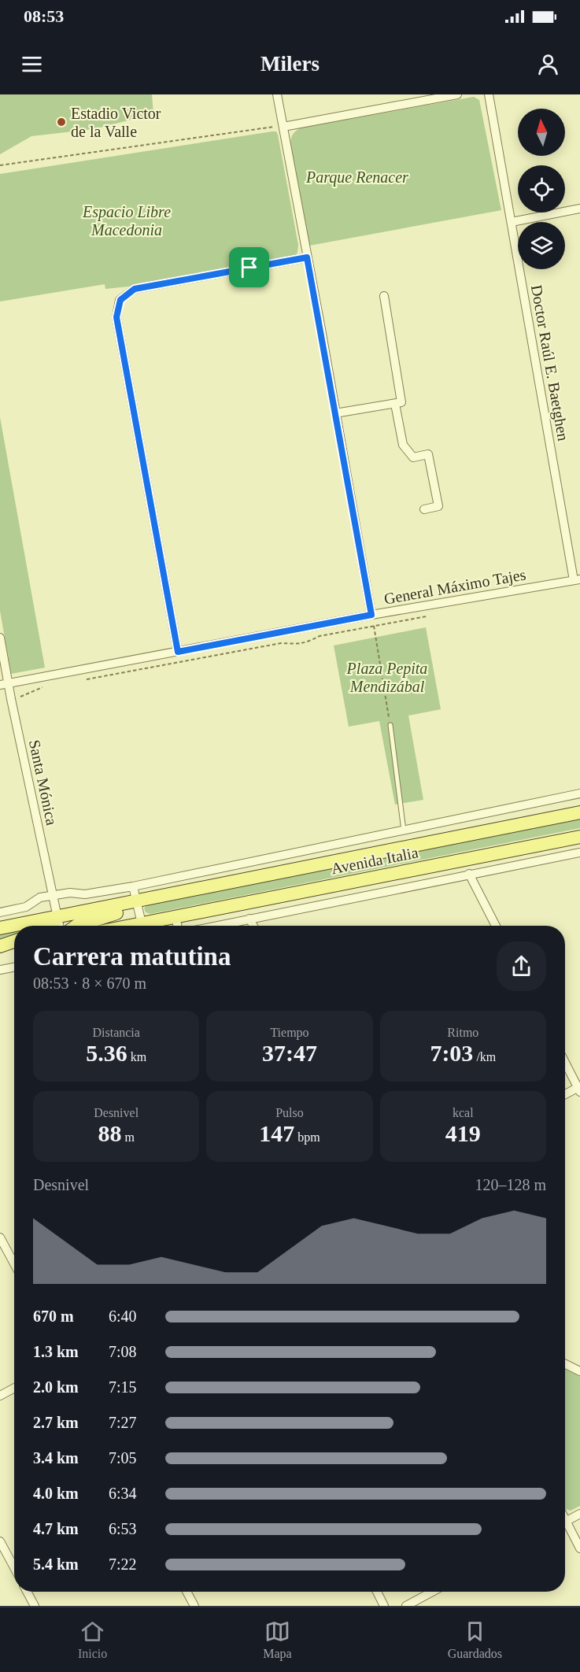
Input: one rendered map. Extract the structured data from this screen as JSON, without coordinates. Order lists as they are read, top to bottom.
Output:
{
  "streets": {
    "main road": ["Avenida Italia"],
    "street": ["Doctor Raúl E. Baetghen", "General Máximo Tajes", "Santa Mónica"]
  },
  "crossings": [
    ["Doctor Raúl E. Baetghen", "General Máximo Tajes"],
    ["General Máximo Tajes", "Santa Mónica"],
    ["Santa Mónica", "Avenida Italia"]
  ],
  "parks": ["Parque Renacer", "Espacio Libre Macedonia", "Plaza Pepita Mendizábal"],
  "places": ["Estadio Victor de la Valle"],
  "north": "top",
  "page": {
    "status": "08:53",
    "header": "Milers",
    "heading": ["Carrera matutina", "08:53 · 8 × 670 m"],
    "stats": [
      ["Distancia", "5.36 km"],
      ["Tiempo", "37:47"],
      ["Ritmo", "7:03 /km"],
      ["Desnivel", "88 m"],
      ["Pulso", "147 bpm"],
      ["kcal", "419"]
    ],
    "chart": ["Desnivel", "120–128 m"],
    "list": [
      {
        "name": "670 m",
        "note": "6:40"
      },
      {
        "name": "1.3 km",
        "note": "7:08"
      },
      {
        "name": "2.0 km",
        "note": "7:15"
      },
      {
        "name": "2.7 km",
        "note": "7:27"
      },
      {
        "name": "3.4 km",
        "note": "7:05"
      },
      {
        "name": "4.0 km",
        "note": "6:34"
      },
      {
        "name": "4.7 km",
        "note": "6:53"
      },
      {
        "name": "5.4 km",
        "note": "7:22"
      }
    ],
    "tabs": ["Inicio", "Mapa", "Guardados"]
  }
}
